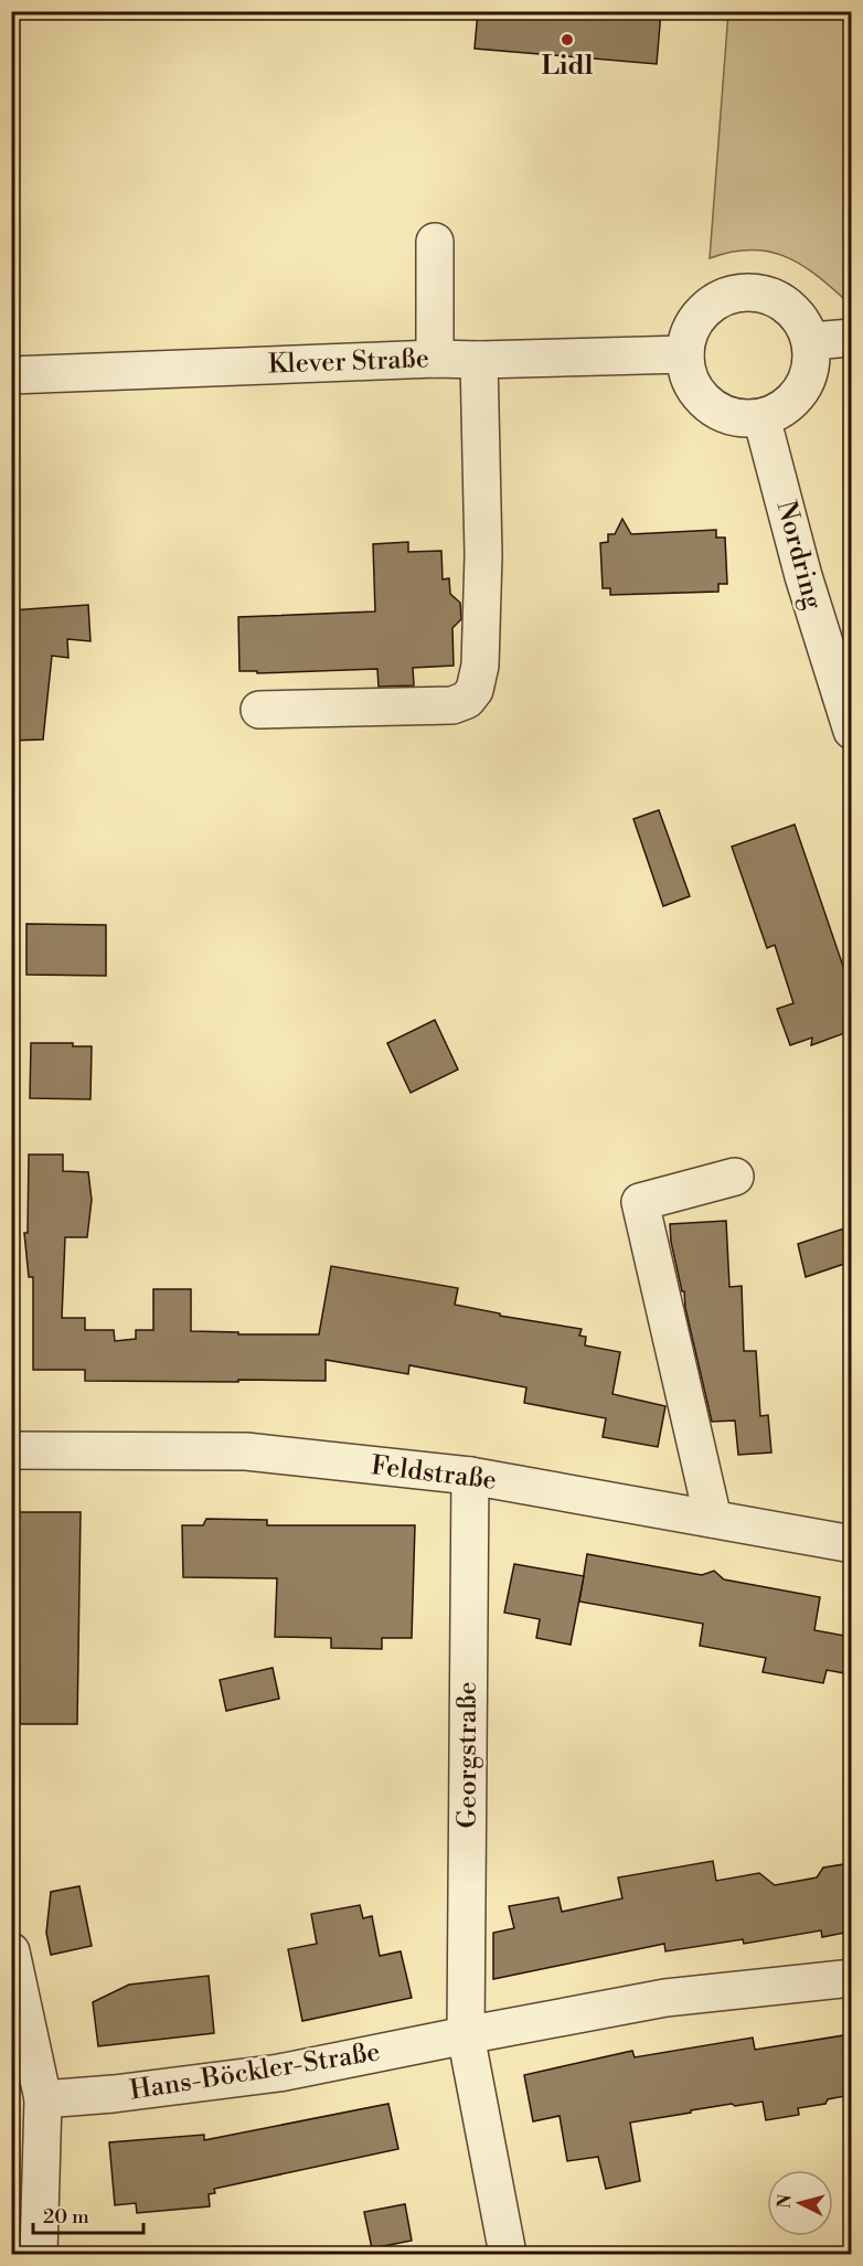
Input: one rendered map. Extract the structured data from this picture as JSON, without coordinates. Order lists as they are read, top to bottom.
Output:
{
  "streets": {
    "street": [
      "Klever Straße",
      "Nordring",
      "Feldstraße",
      "Georgstraße",
      "Hans-Böckler-Straße"
    ]
  },
  "crossings": [
    ["Klever Straße", "Nordring"],
    ["Feldstraße", "Georgstraße"],
    ["Georgstraße", "Hans-Böckler-Straße"]
  ],
  "places": ["Lidl"],
  "scale_bar": "20 m",
  "north": "left"
}
